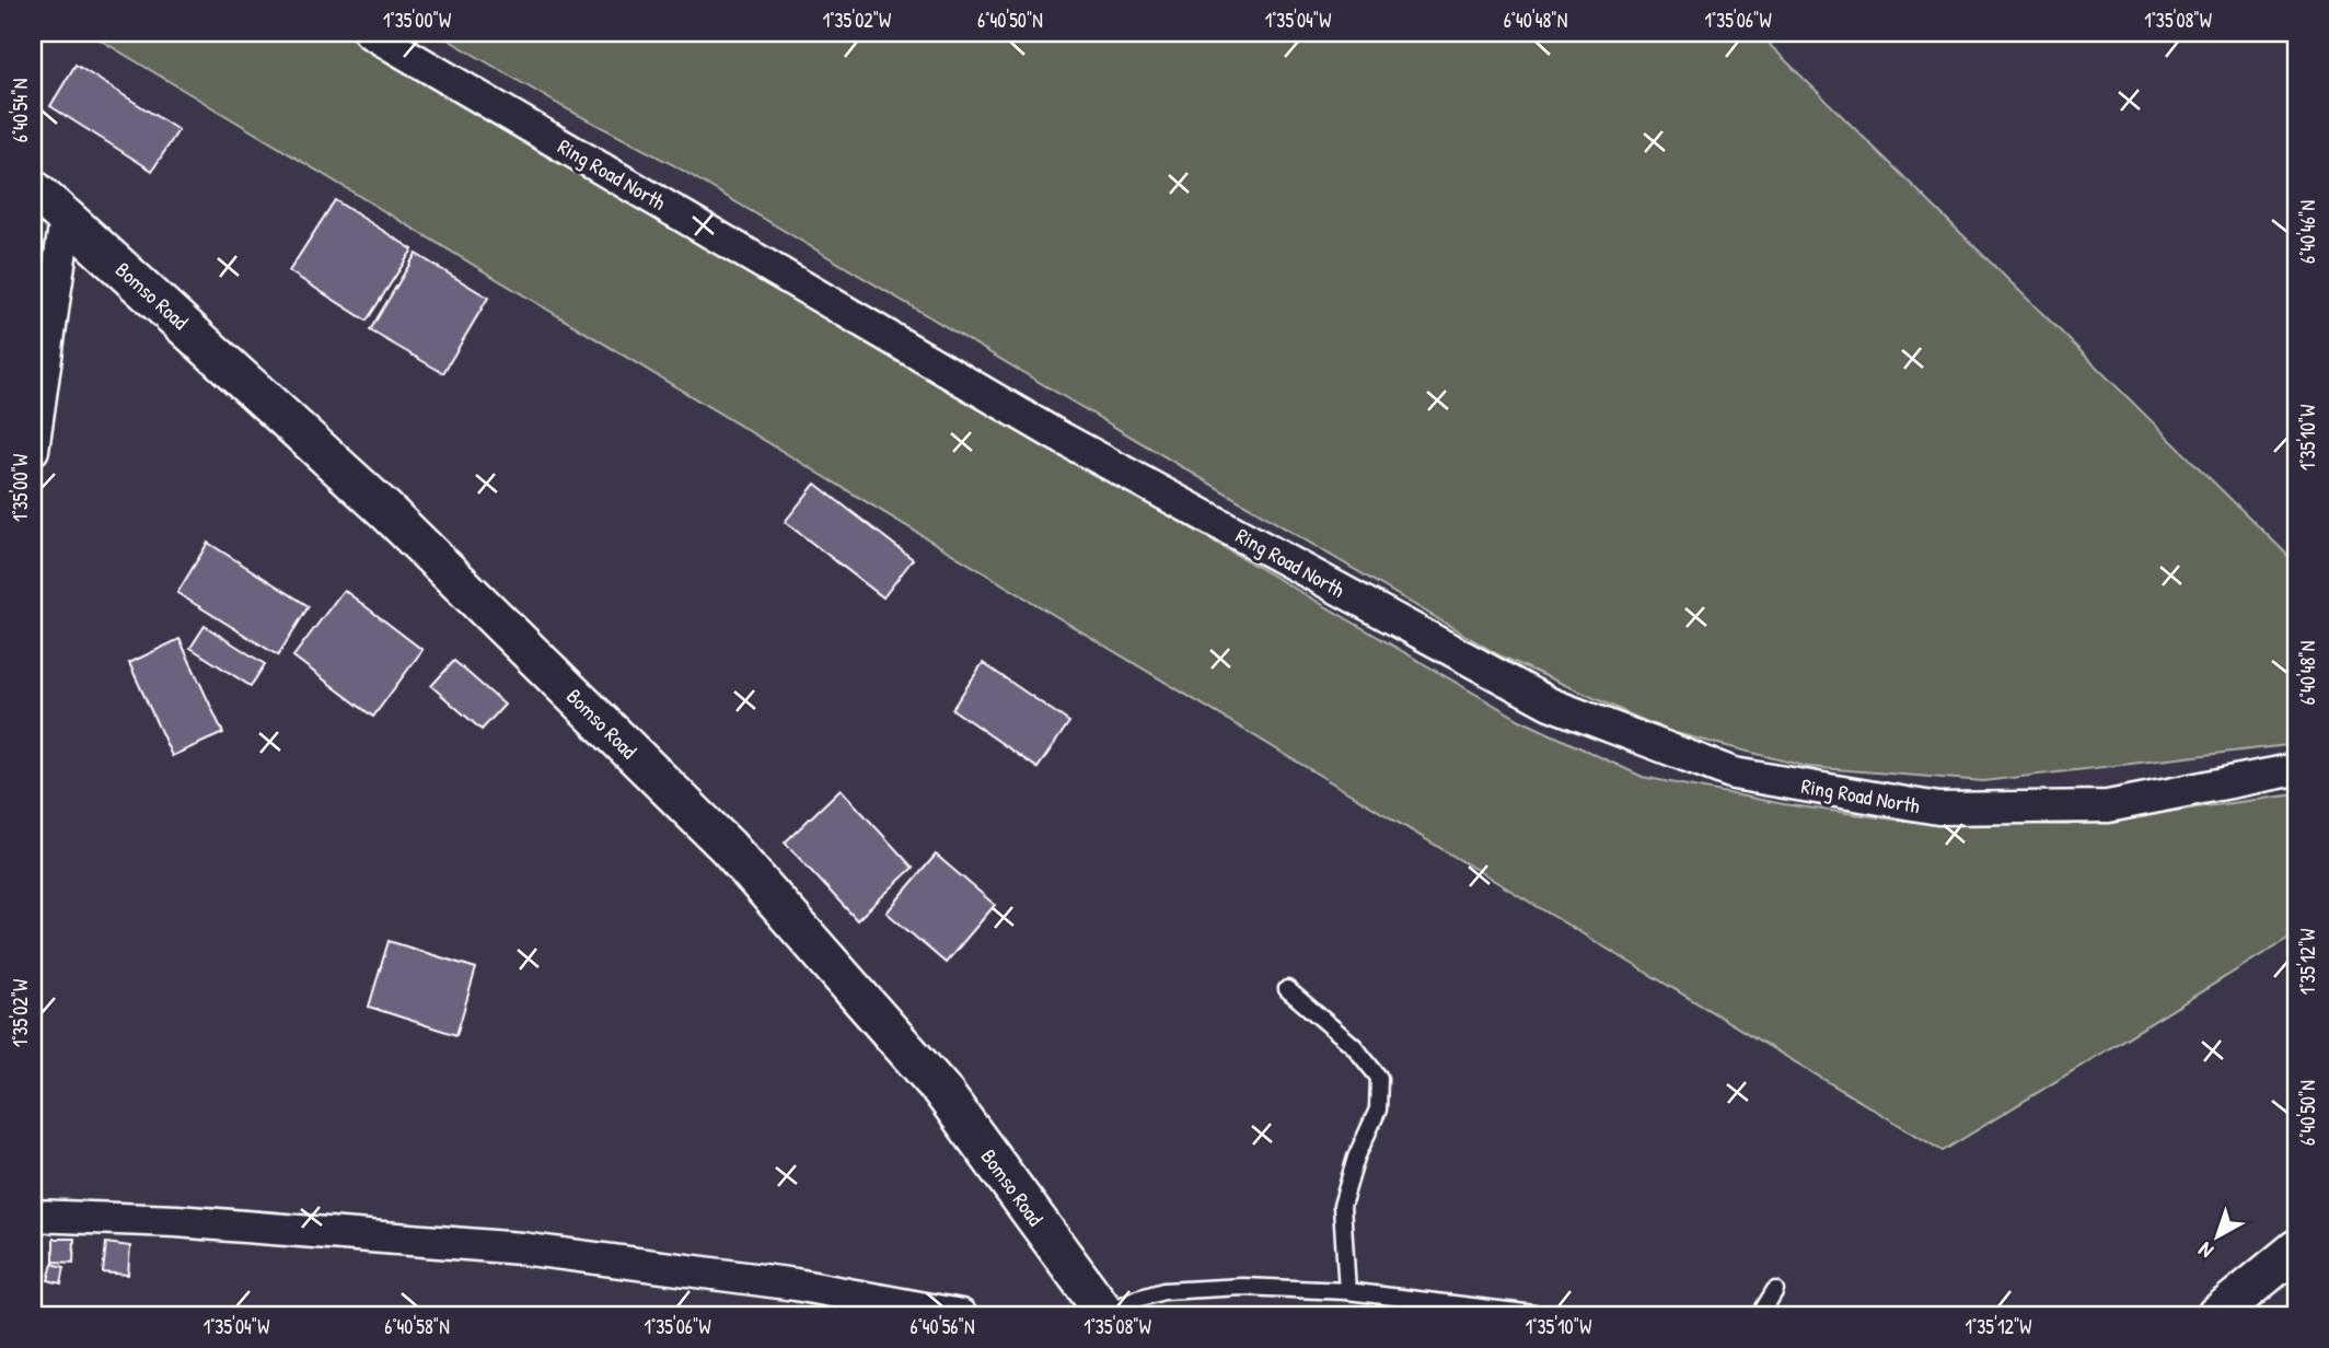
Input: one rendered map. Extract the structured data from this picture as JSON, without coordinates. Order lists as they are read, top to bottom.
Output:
{
  "streets": {
    "street": ["Ring Road North", "Bomso Road"]
  },
  "north": "bottom left",
  "coordinates": [
    "1°35'00\"W",
    "1°35'02\"W",
    "6°40'50\"N",
    "1°35'04\"W",
    "6°40'48\"N",
    "1°35'06\"W",
    "1°35'08\"W",
    "6°40'54\"N",
    "6°40'46\"N",
    "1°35'10\"W",
    "1°35'12\"W",
    "6°40'58\"N",
    "6°40'56\"N"
  ]
}
